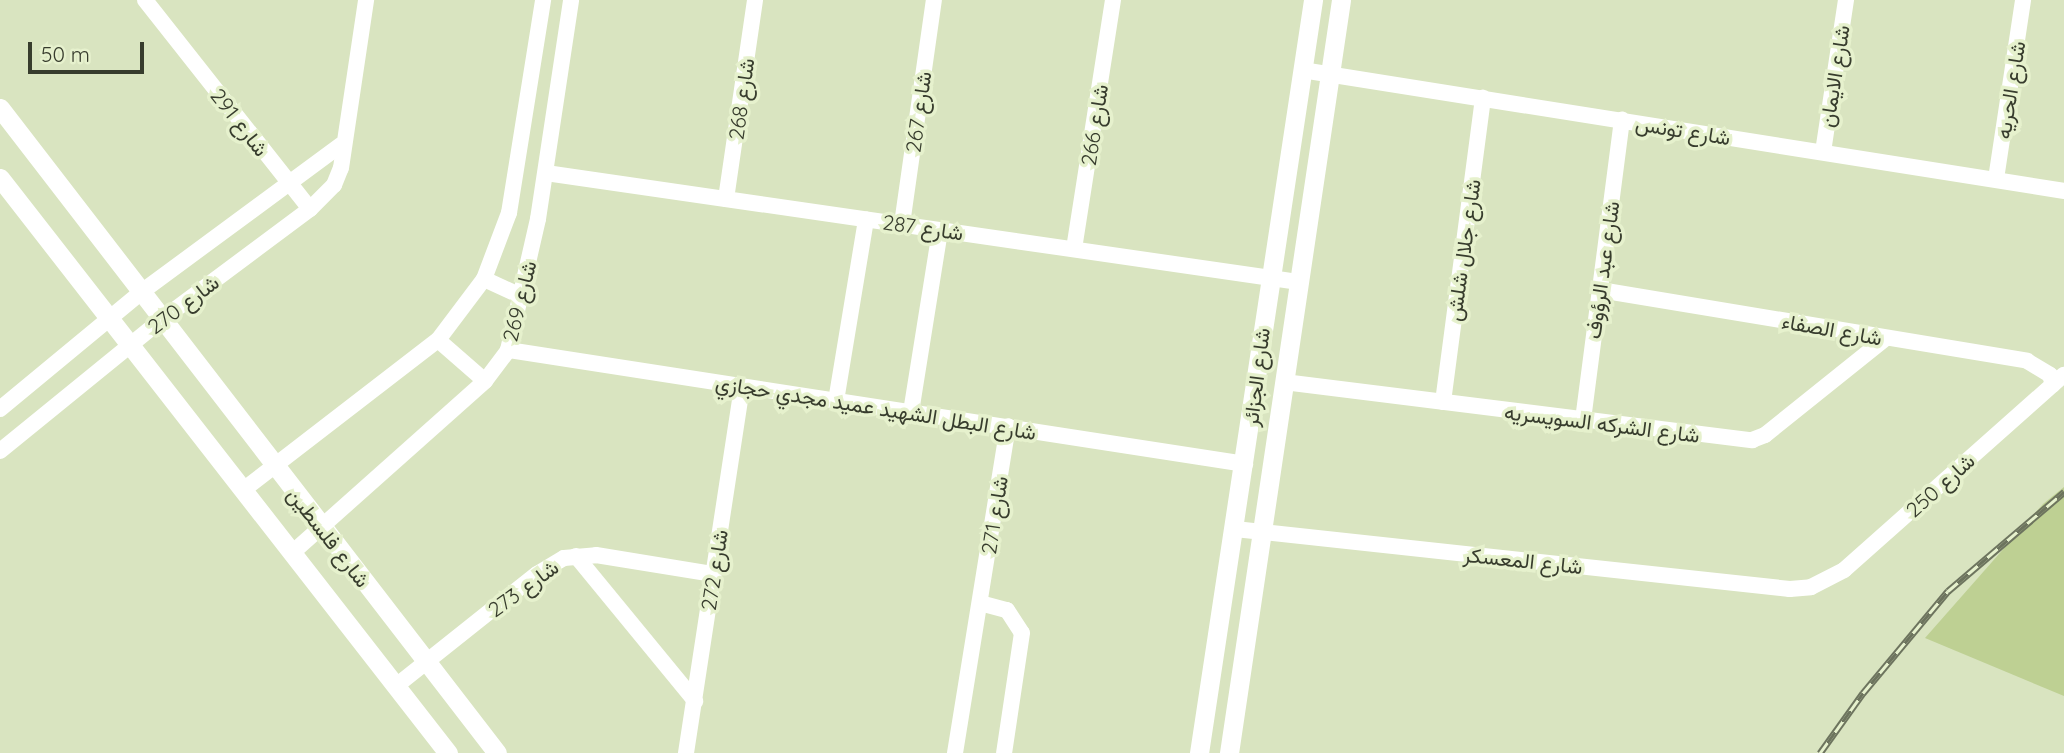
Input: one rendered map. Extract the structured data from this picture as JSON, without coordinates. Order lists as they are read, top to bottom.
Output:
{
  "streets": {
    "street": [
      "شارع الايمان",
      "شارع الحريه",
      "شارع 268",
      "شارع 267",
      "شارع 291",
      "شارع 266",
      "شارع تونس",
      "شارع 287",
      "شارع جلال شلش",
      "شارع عبد الرؤوف",
      "شارع 269",
      "شارع 270",
      "شارع الصفاء",
      "شارع الجزائر",
      "شارع البطل الشهيد عميد مجدي حجازي",
      "شارع الشركه السويسريه",
      "شارع 250",
      "شارع 271",
      "شارع فلسطين",
      "شارع المعسكر",
      "شارع 272",
      "شارع 273"
    ]
  },
  "crossings": [
    ["شارع الايمان", "شارع تونس"],
    ["شارع الحريه", "شارع تونس"],
    ["شارع 268", "شارع 287"],
    ["شارع 267", "شارع 287"],
    ["شارع 291", "شارع 270"],
    ["شارع 266", "شارع 287"],
    ["شارع تونس", "شارع جلال شلش"],
    ["شارع تونس", "شارع عبد الرؤوف"],
    ["شارع تونس", "شارع الجزائر"],
    ["شارع 287", "شارع 269"],
    ["شارع 287", "شارع الجزائر"],
    ["شارع جلال شلش", "شارع الشركه السويسريه"],
    ["شارع عبد الرؤوف", "شارع الصفاء"],
    ["شارع عبد الرؤوف", "شارع الشركه السويسريه"],
    ["شارع 269", "شارع البطل الشهيد عميد مجدي حجازي"],
    ["شارع 269", "شارع فلسطين"],
    ["شارع 270", "شارع فلسطين"],
    ["شارع الصفاء", "شارع الشركه السويسريه"],
    ["شارع الصفاء", "شارع 250"],
    ["شارع الجزائر", "شارع البطل الشهيد عميد مجدي حجازي"],
    ["شارع الجزائر", "شارع الشركه السويسريه"],
    ["شارع الجزائر", "شارع المعسكر"],
    ["شارع البطل الشهيد عميد مجدي حجازي", "شارع 271"],
    ["شارع البطل الشهيد عميد مجدي حجازي", "شارع 272"],
    ["شارع 250", "شارع المعسكر"],
    ["شارع فلسطين", "شارع 273"],
    ["شارع 272", "شارع 273"]
  ],
  "scale_bar": "50 m"
}
